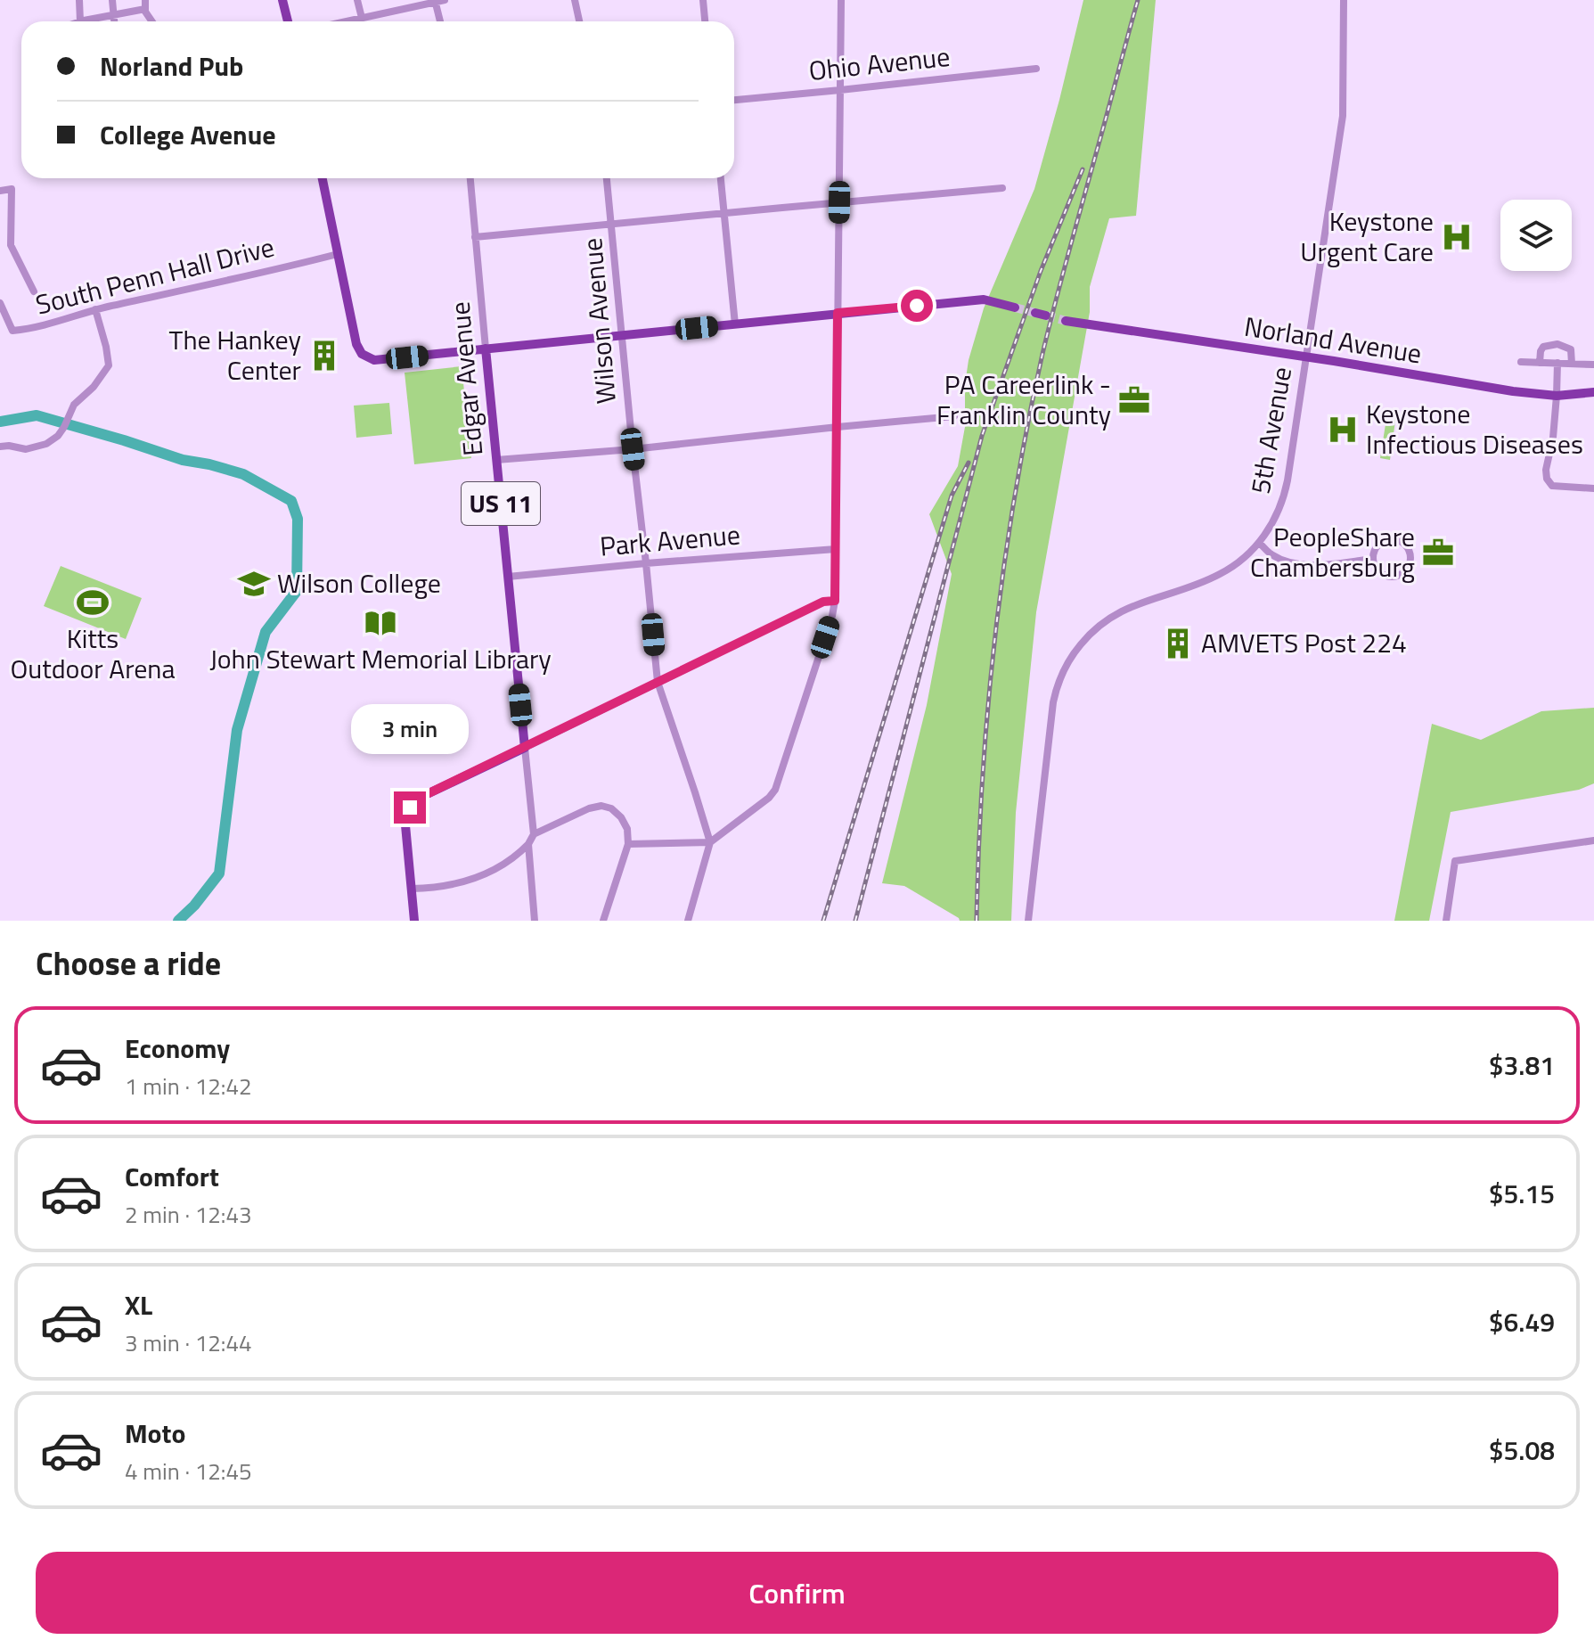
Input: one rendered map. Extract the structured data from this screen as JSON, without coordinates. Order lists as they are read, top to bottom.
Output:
{
  "streets": {
    "main road": ["Norland Avenue", "Edgar Avenue", "US 11"],
    "street": [
      "Ohio Avenue",
      "South Penn Hall Drive",
      "Wilson Avenue",
      "5th Avenue",
      "Park Avenue"
    ]
  },
  "crossings": [
    ["Wilson Avenue", "Park Avenue"],
    ["Norland Avenue", "5th Avenue"],
    ["Edgar Avenue", "Park Avenue"]
  ],
  "places": {
    "hospital": ["Keystone Urgent Care", "Keystone Infectious Diseases"],
    "building": ["The Hankey Center", "AMVETS Post 224"],
    "office": ["PA Careerlink - Franklin County", "PeopleShare Chambersburg"],
    "school or university": ["Wilson College"],
    "sports": ["Kitts Outdoor Arena"],
    "library": ["John Stewart Memorial Library"]
  },
  "page": {
    "banner": ["Norland Pub", "College Avenue"],
    "bubble": "3 min",
    "heading": "Choose a ride",
    "list": [
      {
        "name": "Economy",
        "note": "1 min · 12:42",
        "value": "$3.81"
      },
      {
        "name": "Comfort",
        "note": "2 min · 12:43",
        "value": "$5.15"
      },
      {
        "name": "XL",
        "note": "3 min · 12:44",
        "value": "$6.49"
      },
      {
        "name": "Moto",
        "note": "4 min · 12:45",
        "value": "$5.08"
      }
    ],
    "buttons": "Confirm"
  }
}
